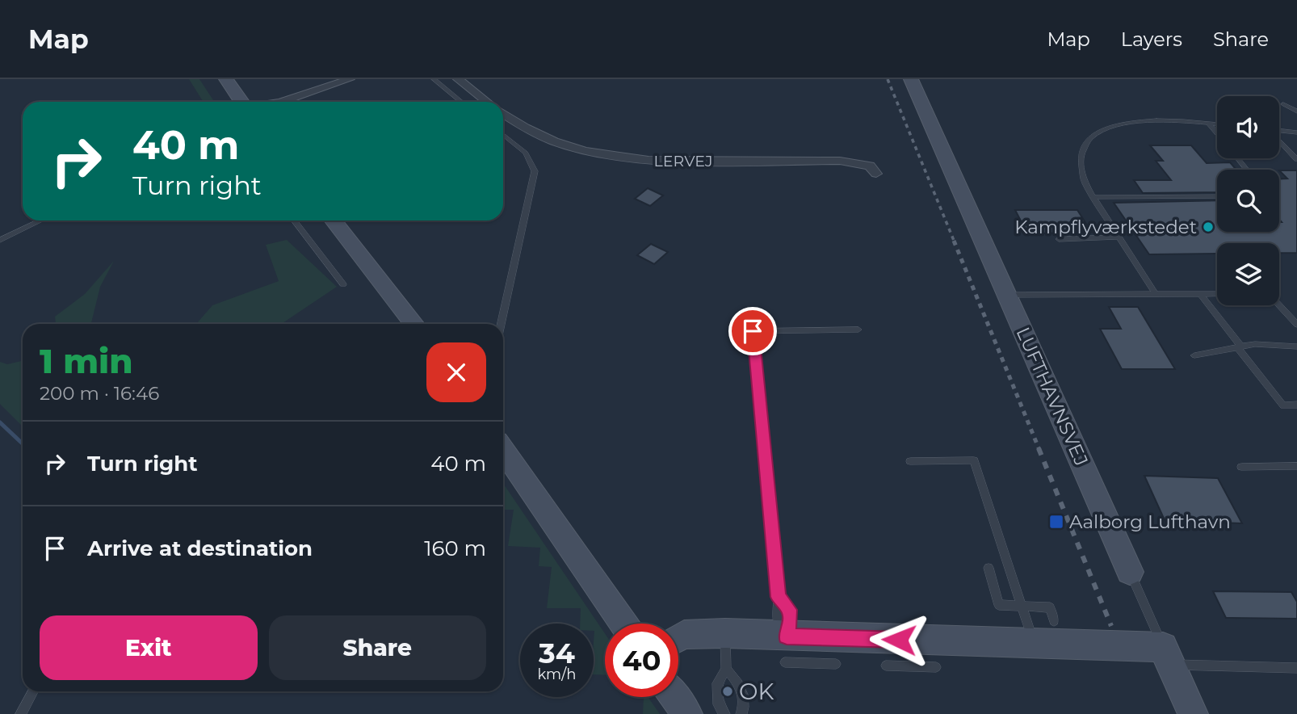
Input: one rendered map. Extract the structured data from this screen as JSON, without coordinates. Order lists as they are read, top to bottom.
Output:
{
  "streets": {
    "street": ["LERVEJ", "LUFTHAVNSVEJ"]
  },
  "places": {
    "other": ["Kampflyværkstedet", "OK"],
    "transit": ["Aalborg Lufthavn"]
  },
  "page": {
    "header": "Map",
    "nav": ["Map", "Layers", "Share"],
    "turn": ["40 m", "Turn right"],
    "heading": ["1 min", "200 m · 16:46"],
    "list": [
      {
        "name": "Turn right",
        "value": "40 m"
      },
      {
        "name": "Arrive at destination",
        "value": "160 m"
      }
    ],
    "buttons": ["Exit", "Share"],
    "speed": "34 km/h",
    "limit": "40"
  }
}
